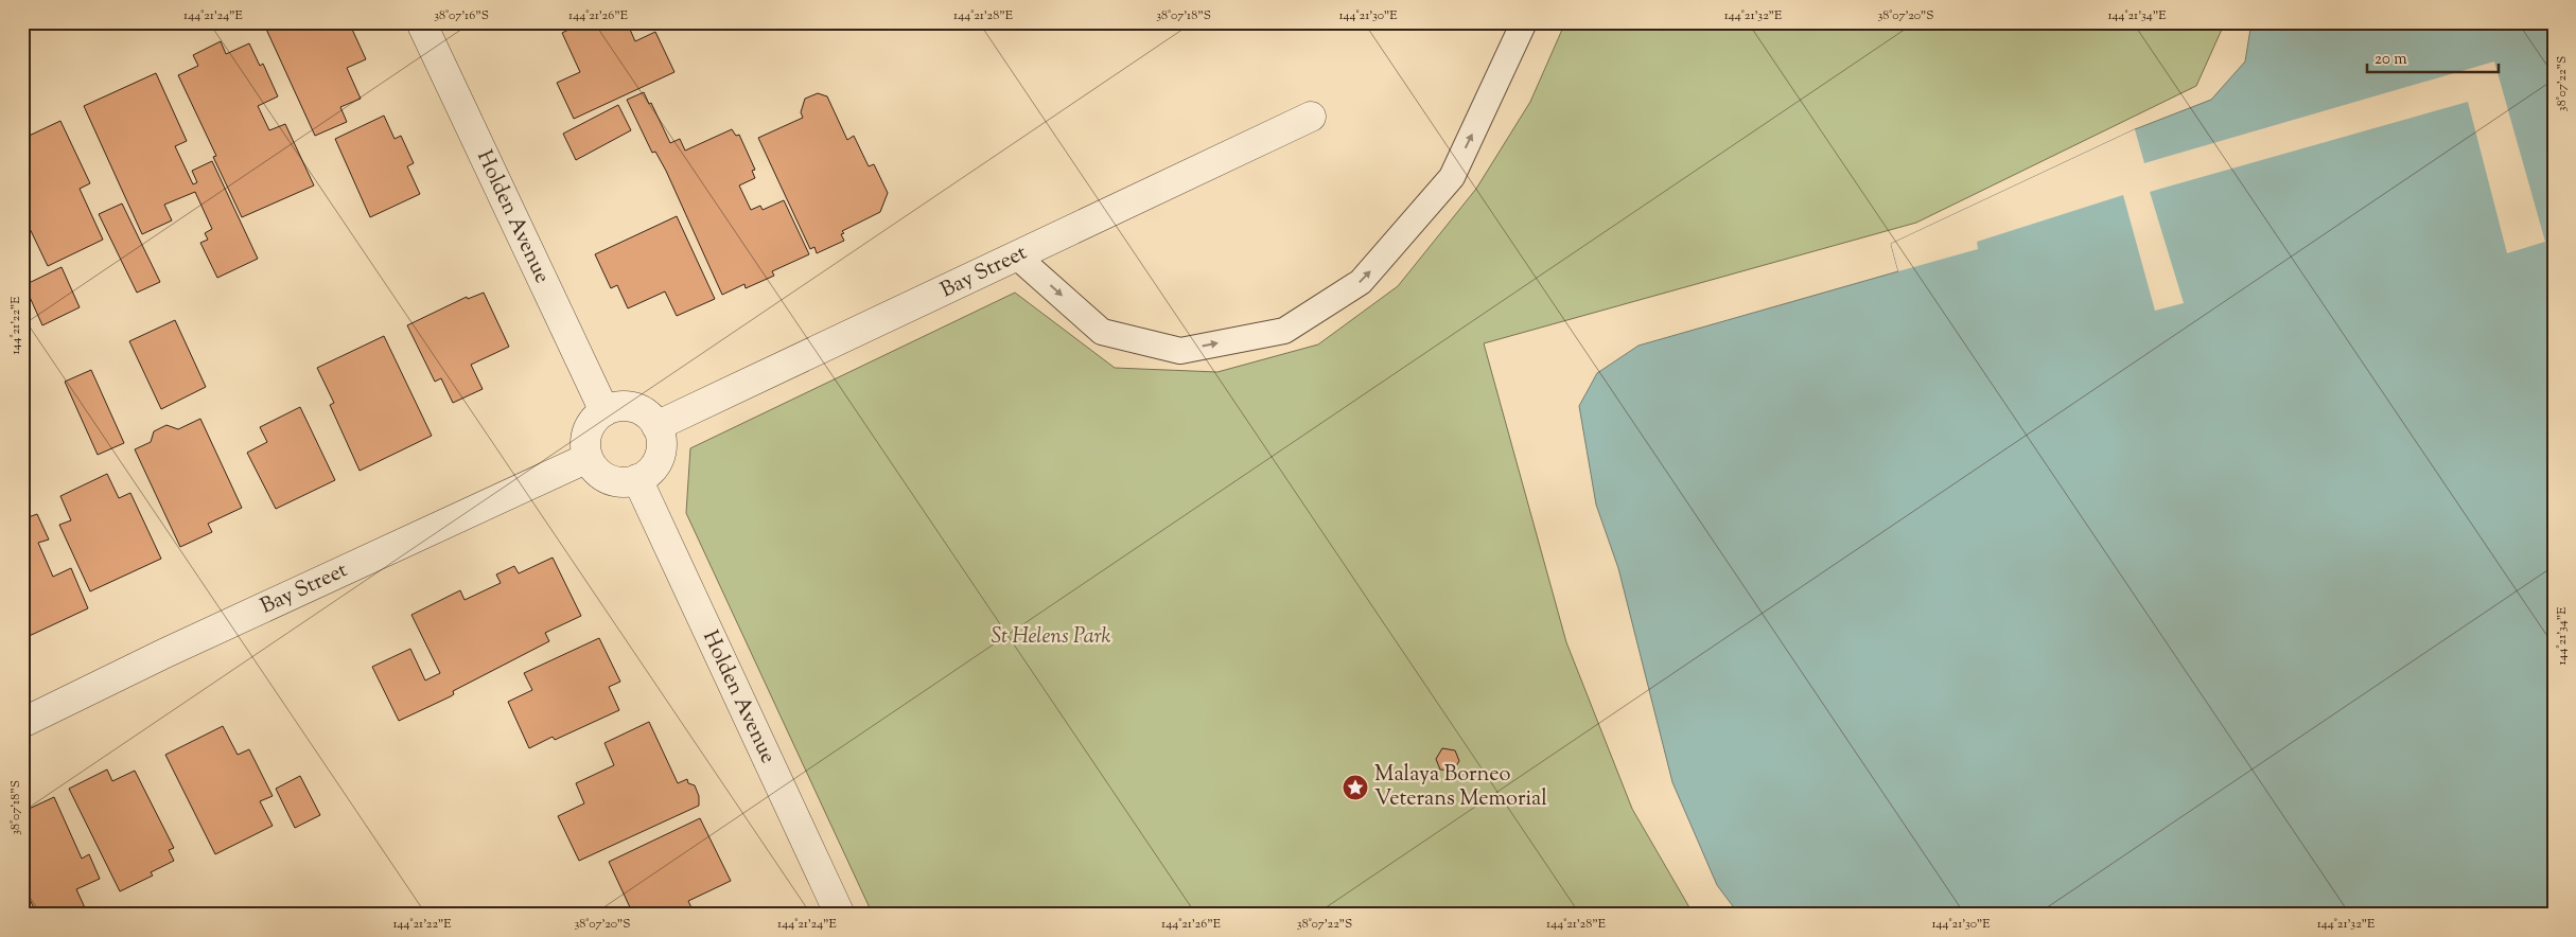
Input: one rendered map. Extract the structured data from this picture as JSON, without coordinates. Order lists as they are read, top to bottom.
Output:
{
  "streets": {
    "street": ["Holden Avenue", "Bay Street"]
  },
  "crossings": [
    ["Holden Avenue", "Bay Street"]
  ],
  "parks": ["St Helens Park"],
  "places": {
    "place": ["Malaya Borneo Veterans Memorial"]
  },
  "scale_bar": "20 m",
  "coordinates": [
    "144°21'24\"E",
    "38°07'16\"S",
    "144°21'26\"E",
    "144°21'28\"E",
    "38°07'18\"S",
    "144°21'30\"E",
    "144°21'32\"E",
    "38°07'20\"S",
    "144°21'34\"E",
    "38°07'22\"S",
    "144°21'22\"E"
  ]
}
